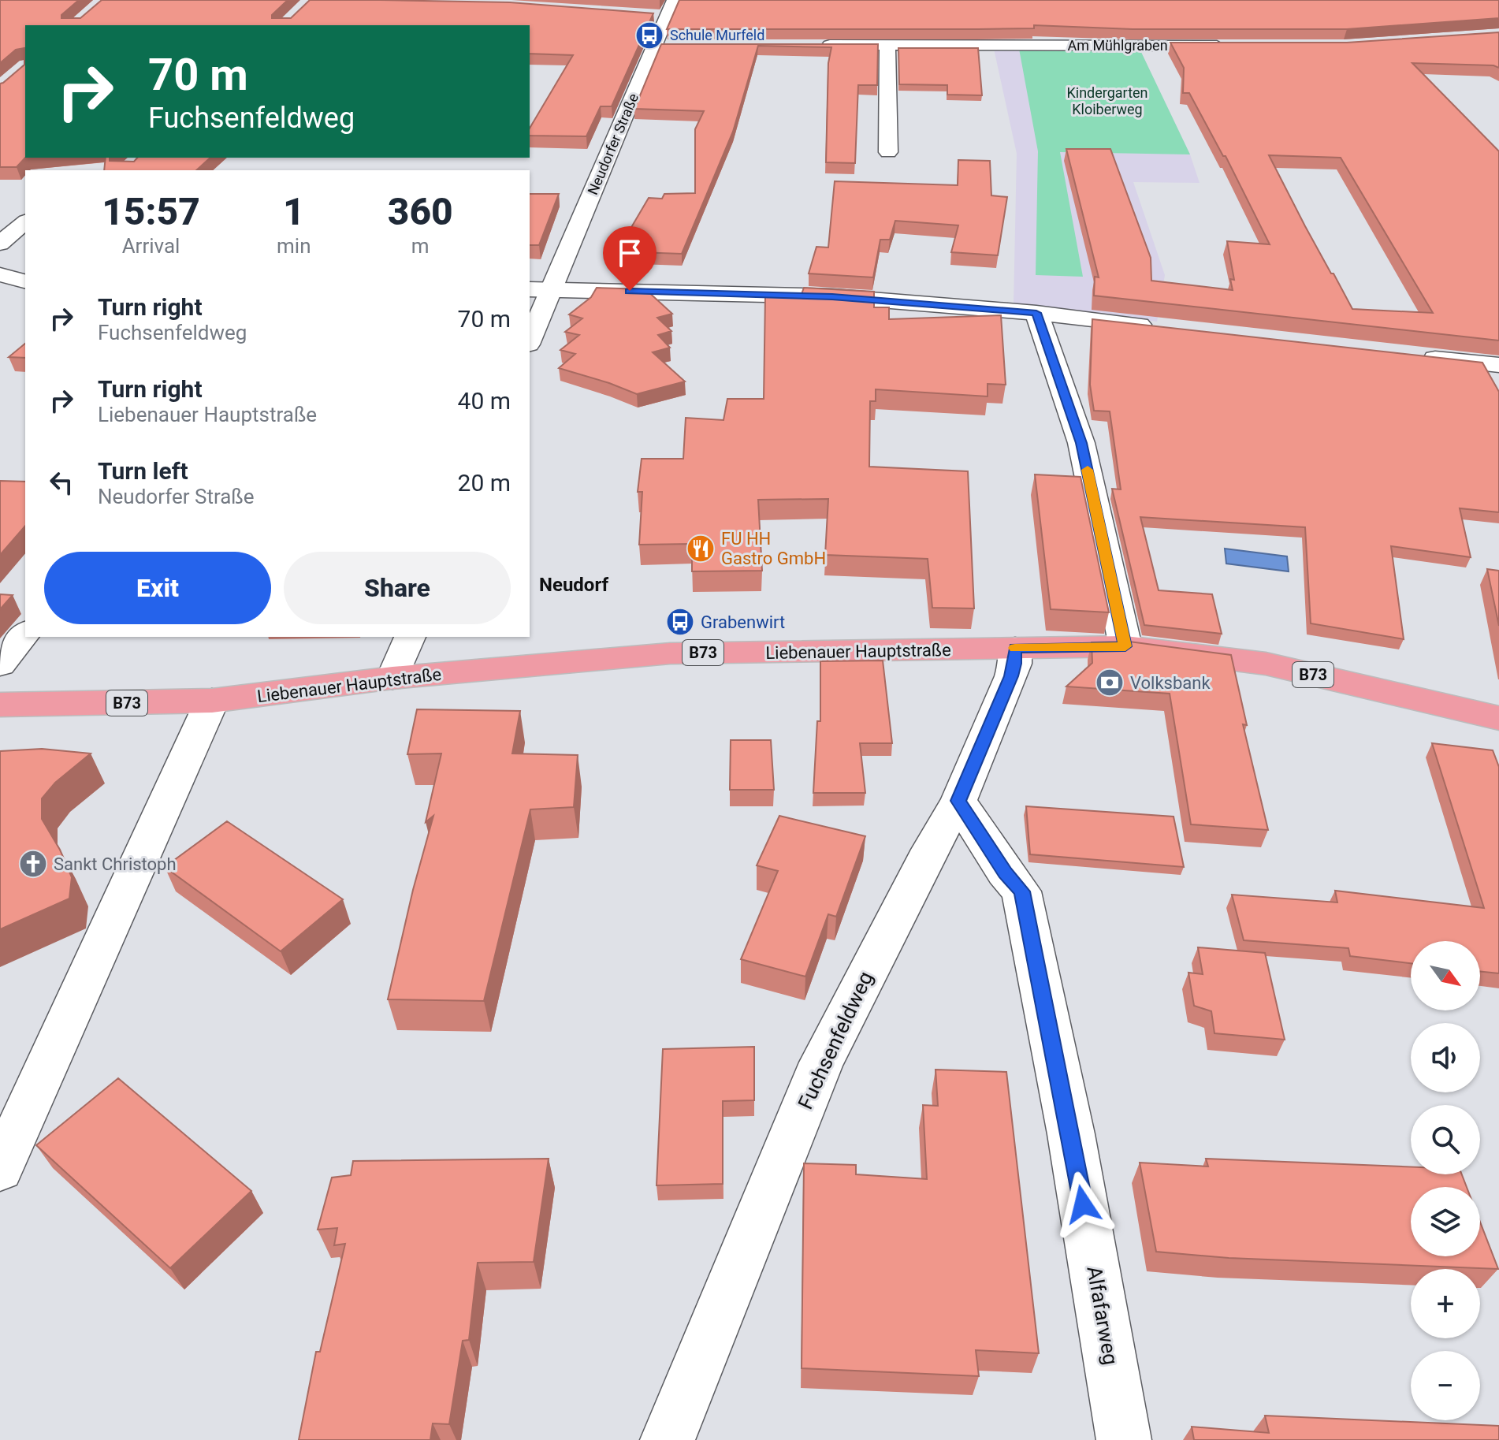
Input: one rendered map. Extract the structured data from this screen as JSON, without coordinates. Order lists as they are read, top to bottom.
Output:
{
  "streets": {
    "main road": ["Liebenauer Hauptstraße", "B73"],
    "street": [
      "Am Mühlgraben",
      "Neudorfer Straße",
      "Fuchsenfeldweg",
      "Alfafarweg"
    ]
  },
  "crossings": [
    ["Liebenauer Hauptstraße", "Fuchsenfeldweg"],
    ["Fuchsenfeldweg", "Alfafarweg"]
  ],
  "districts": ["Neudorf"],
  "parks": ["Kindergarten Kloiberweg"],
  "places": {
    "bus stop": ["Schule Murfeld", "Grabenwirt"],
    "restaurant": ["FU HH Gastro GmbH"],
    "bank": ["Volksbank"],
    "church": ["Sankt Christoph"]
  },
  "north": "bottom right",
  "page": {
    "turn": ["70 m", "Fuchsenfeldweg"],
    "eta": [
      "15:57",
      "Arrival",
      "1",
      "min",
      "360",
      "m"
    ],
    "list": [
      {
        "name": "Turn right",
        "note": "Fuchsenfeldweg",
        "value": "70 m"
      },
      {
        "name": "Turn right",
        "note": "Liebenauer Hauptstraße",
        "value": "40 m"
      },
      {
        "name": "Turn left",
        "note": "Neudorfer Straße",
        "value": "20 m"
      }
    ],
    "buttons": ["Exit", "Share"],
    "map_buttons": ["+", "−"]
  }
}
